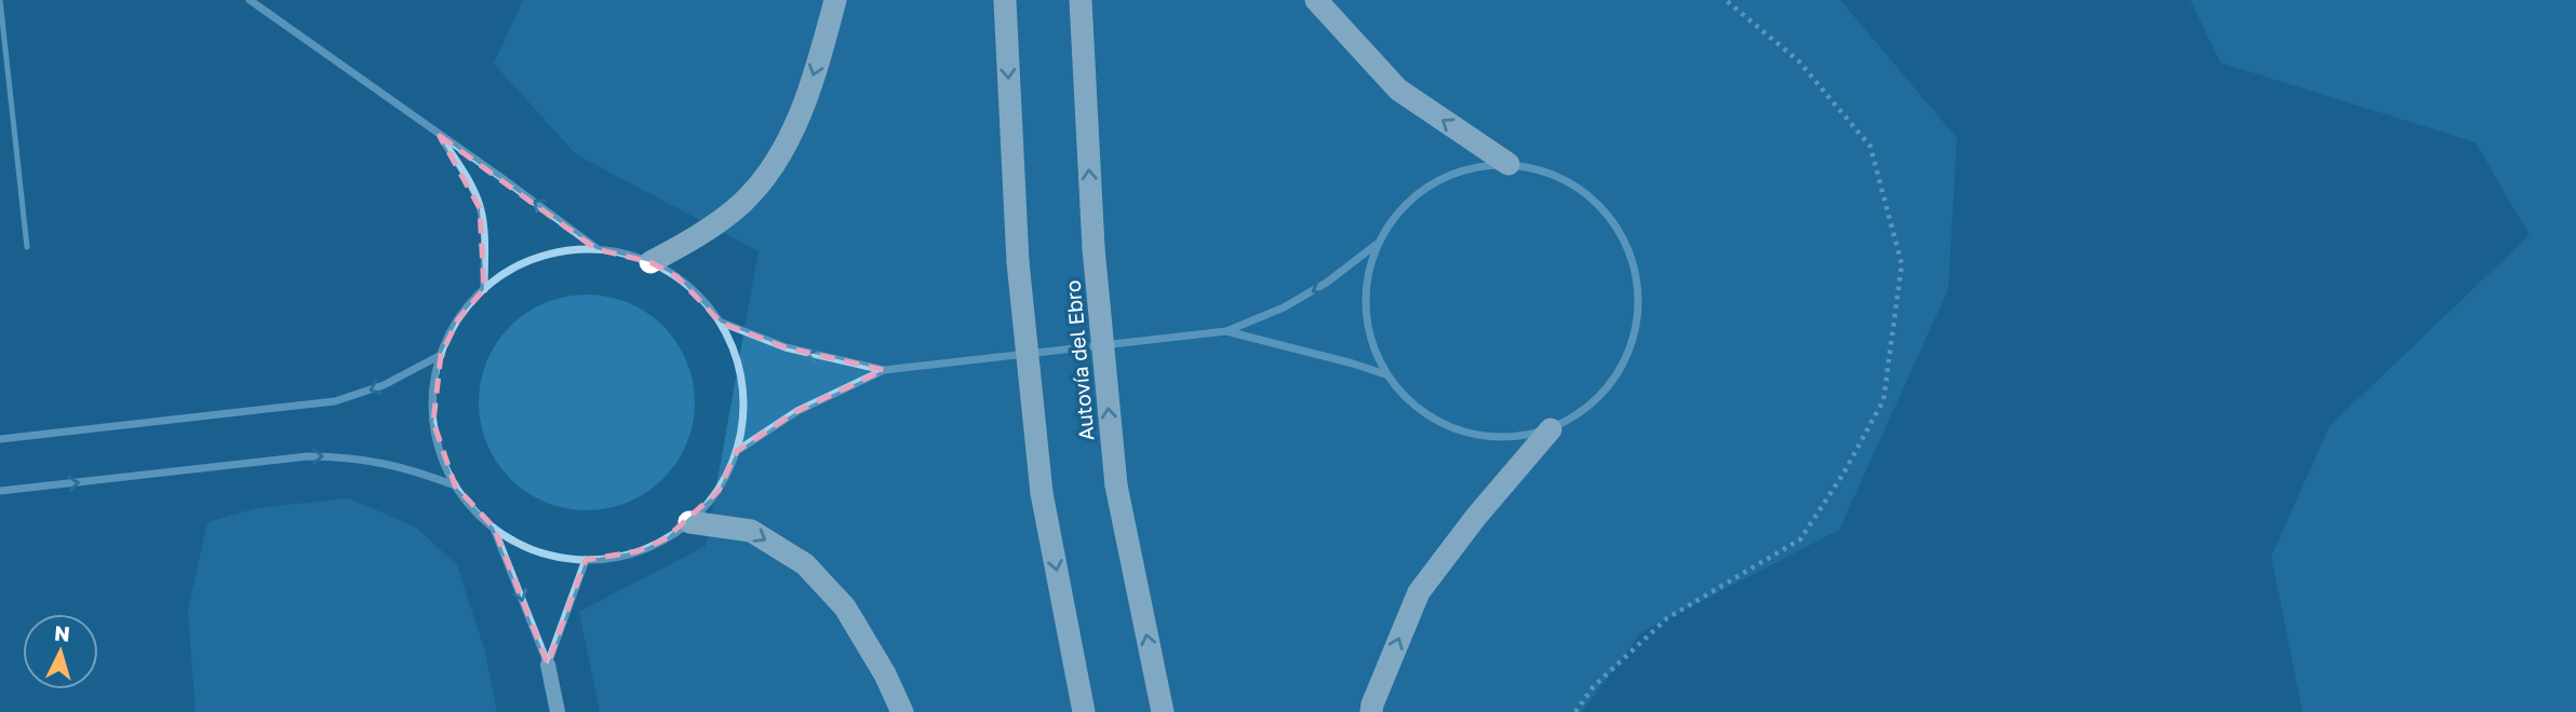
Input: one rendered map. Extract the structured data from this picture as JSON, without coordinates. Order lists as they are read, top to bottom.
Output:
{
  "streets": {
    "highway": ["Autovía del Ebro"]
  },
  "north": "top"
}
